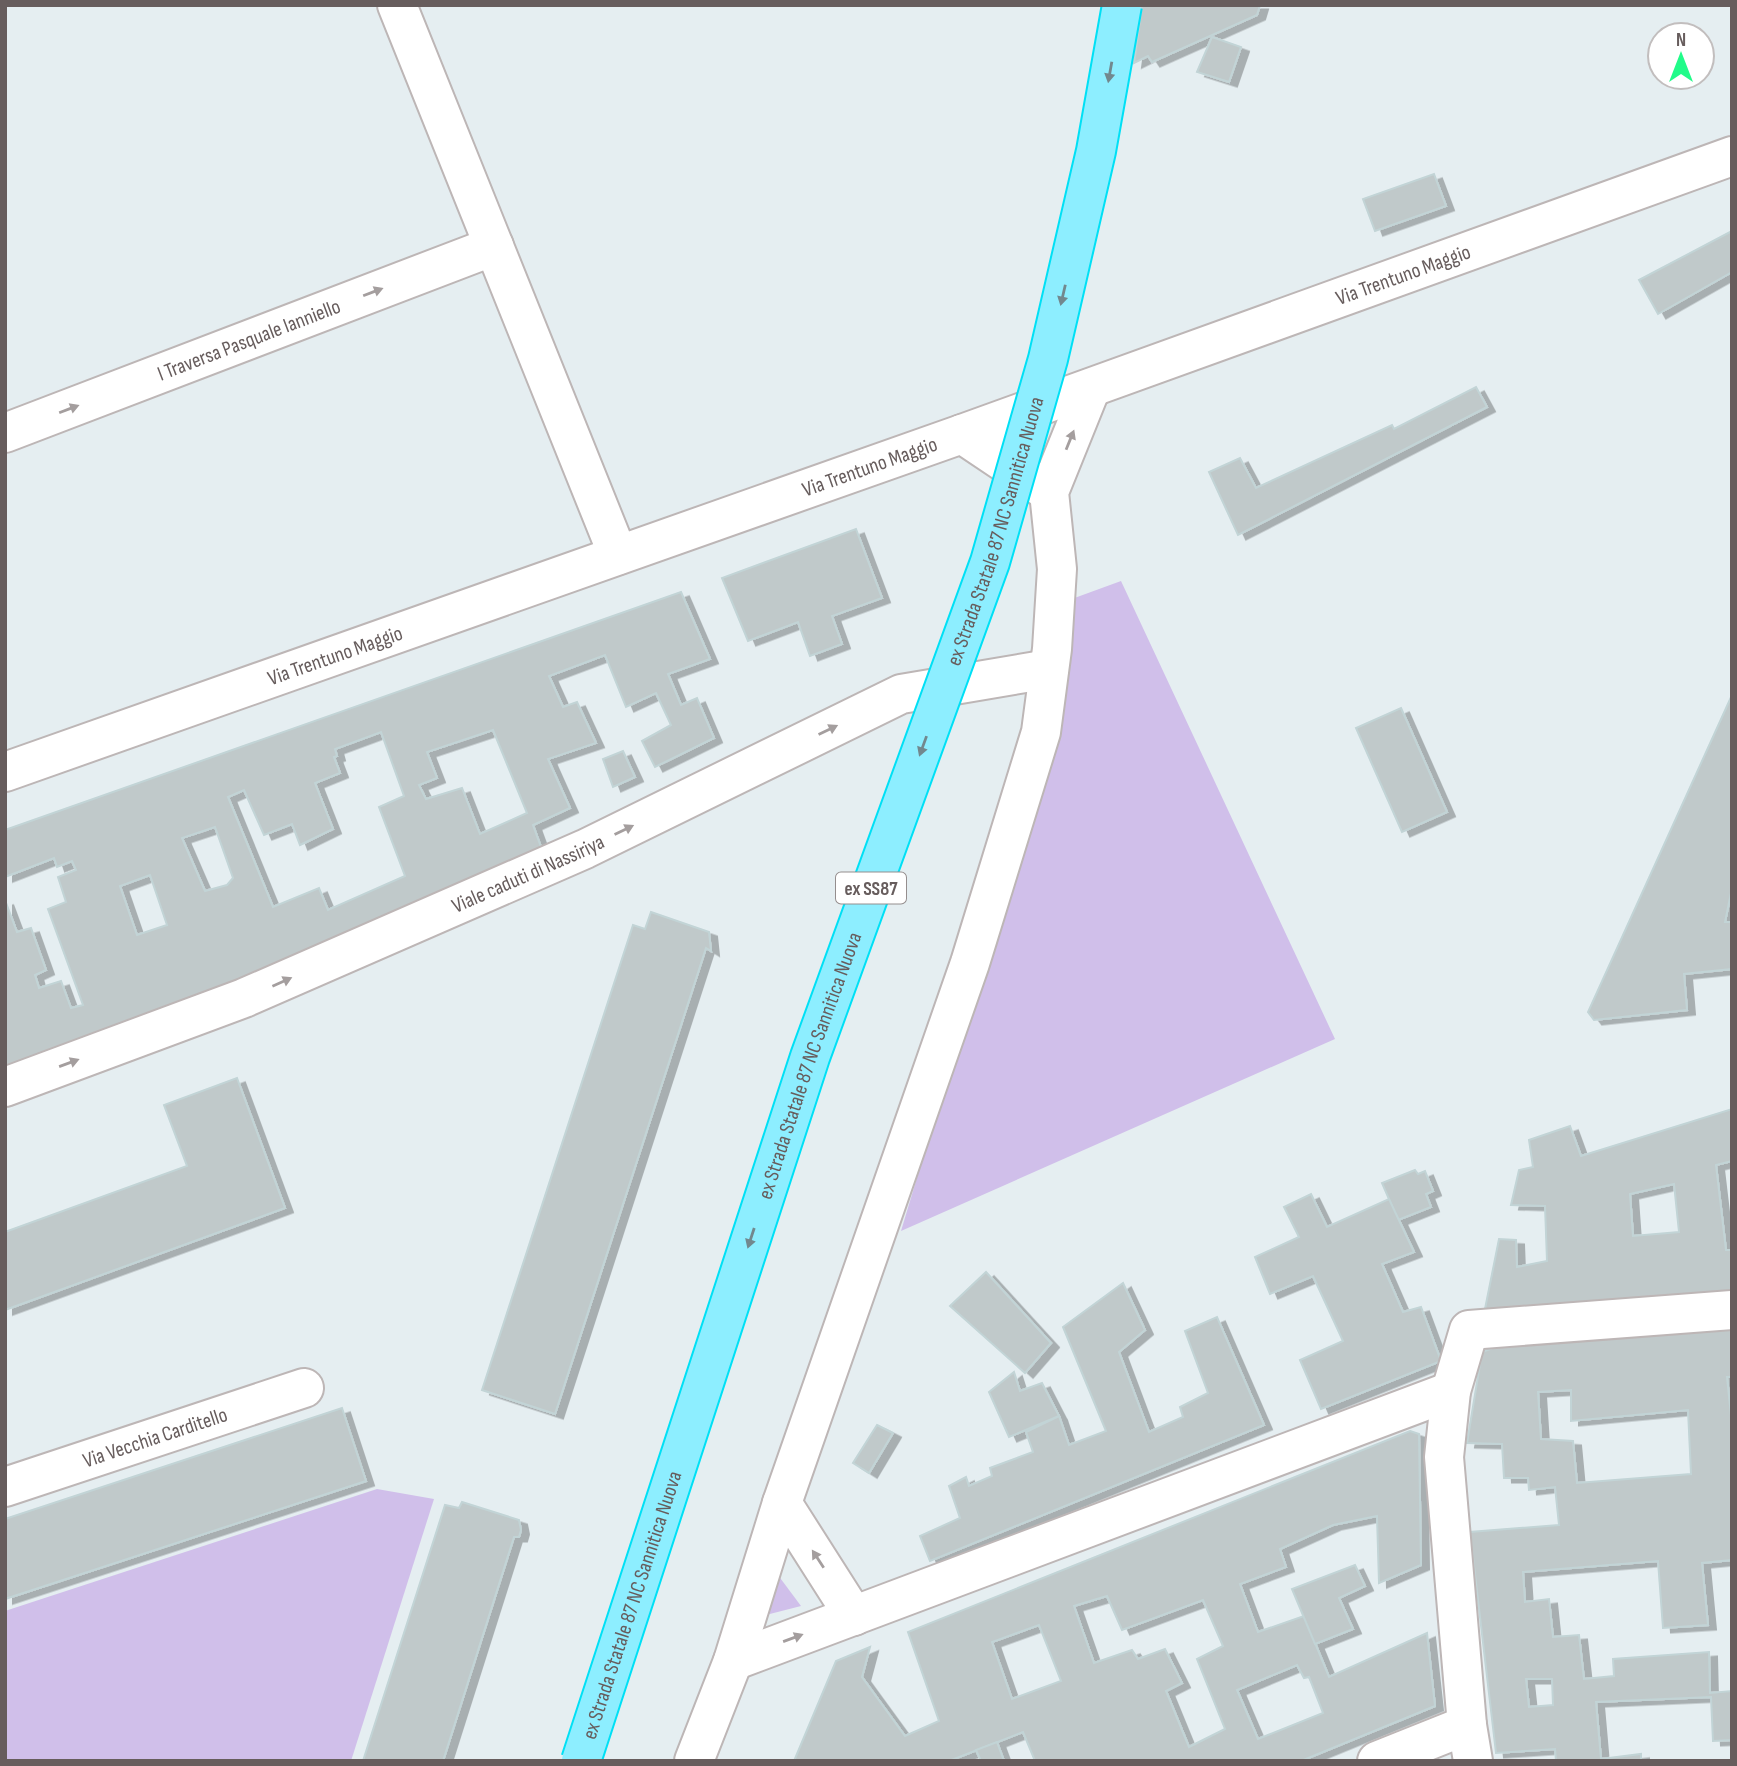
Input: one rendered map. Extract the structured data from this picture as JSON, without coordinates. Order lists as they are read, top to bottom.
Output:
{
  "streets": {
    "highway": ["ex Strada Statale 87 NC Sannitica Nuova", "ex SS87"],
    "street": [
      "Via Trentuno Maggio",
      "I Traversa Pasquale Ianniello",
      "Viale caduti di Nassiriya",
      "Via Vecchia Carditello"
    ]
  },
  "one_way": ["I Traversa Pasquale Ianniello", "ex Strada Statale 87 NC Sannitica Nuova", "Viale caduti di Nassiriya"],
  "north": "top"
}
